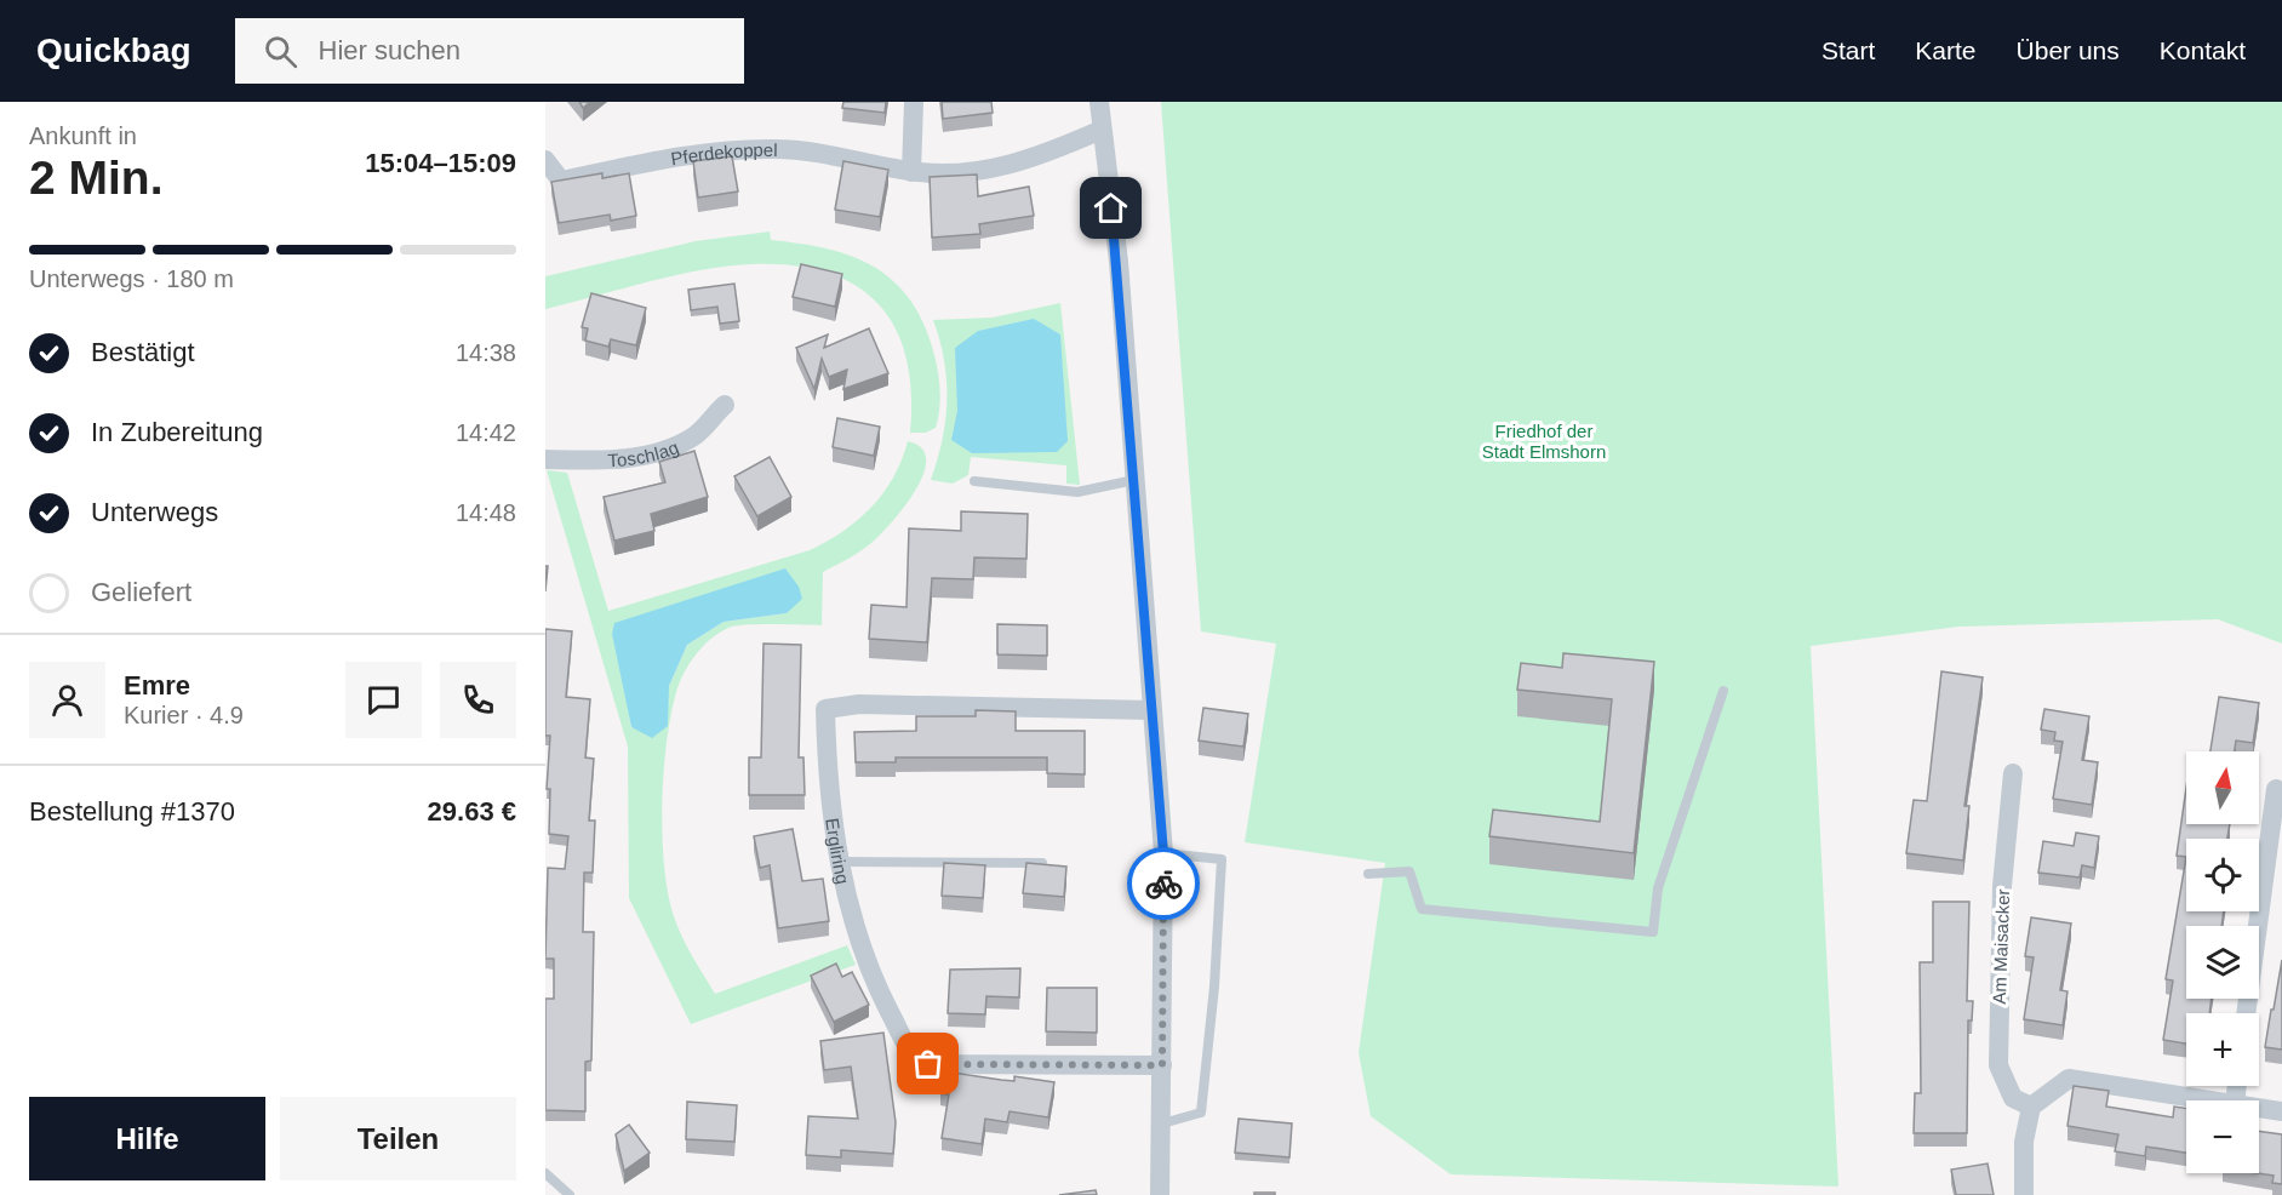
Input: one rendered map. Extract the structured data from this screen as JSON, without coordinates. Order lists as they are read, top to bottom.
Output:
{
  "streets": {
    "street": [
      "Pferdekoppel",
      "Toschlag",
      "Ergliring",
      "Am Maisacker"
    ]
  },
  "parks": ["Friedhof der Stadt Elmshorn"],
  "north": "top",
  "page": {
    "header": "Quickbag",
    "search": "Hier suchen",
    "nav": [
      "Start",
      "Karte",
      "Über uns",
      "Kontakt"
    ],
    "heading": ["2 Min.", "Ankunft in", "15:04–15:09"],
    "panel": [
      "Emre",
      "Kurier · 4.9",
      "Bestellung #1370",
      "29.63 €"
    ],
    "bar": "Unterwegs · 180 m",
    "list": [
      ["Bestätigt", "14:38"],
      ["In Zubereitung", "14:42"],
      ["Unterwegs", "14:48"],
      "Geliefert"
    ],
    "map_buttons": ["+", "−"],
    "buttons": ["Hilfe", "Teilen"]
  }
}
